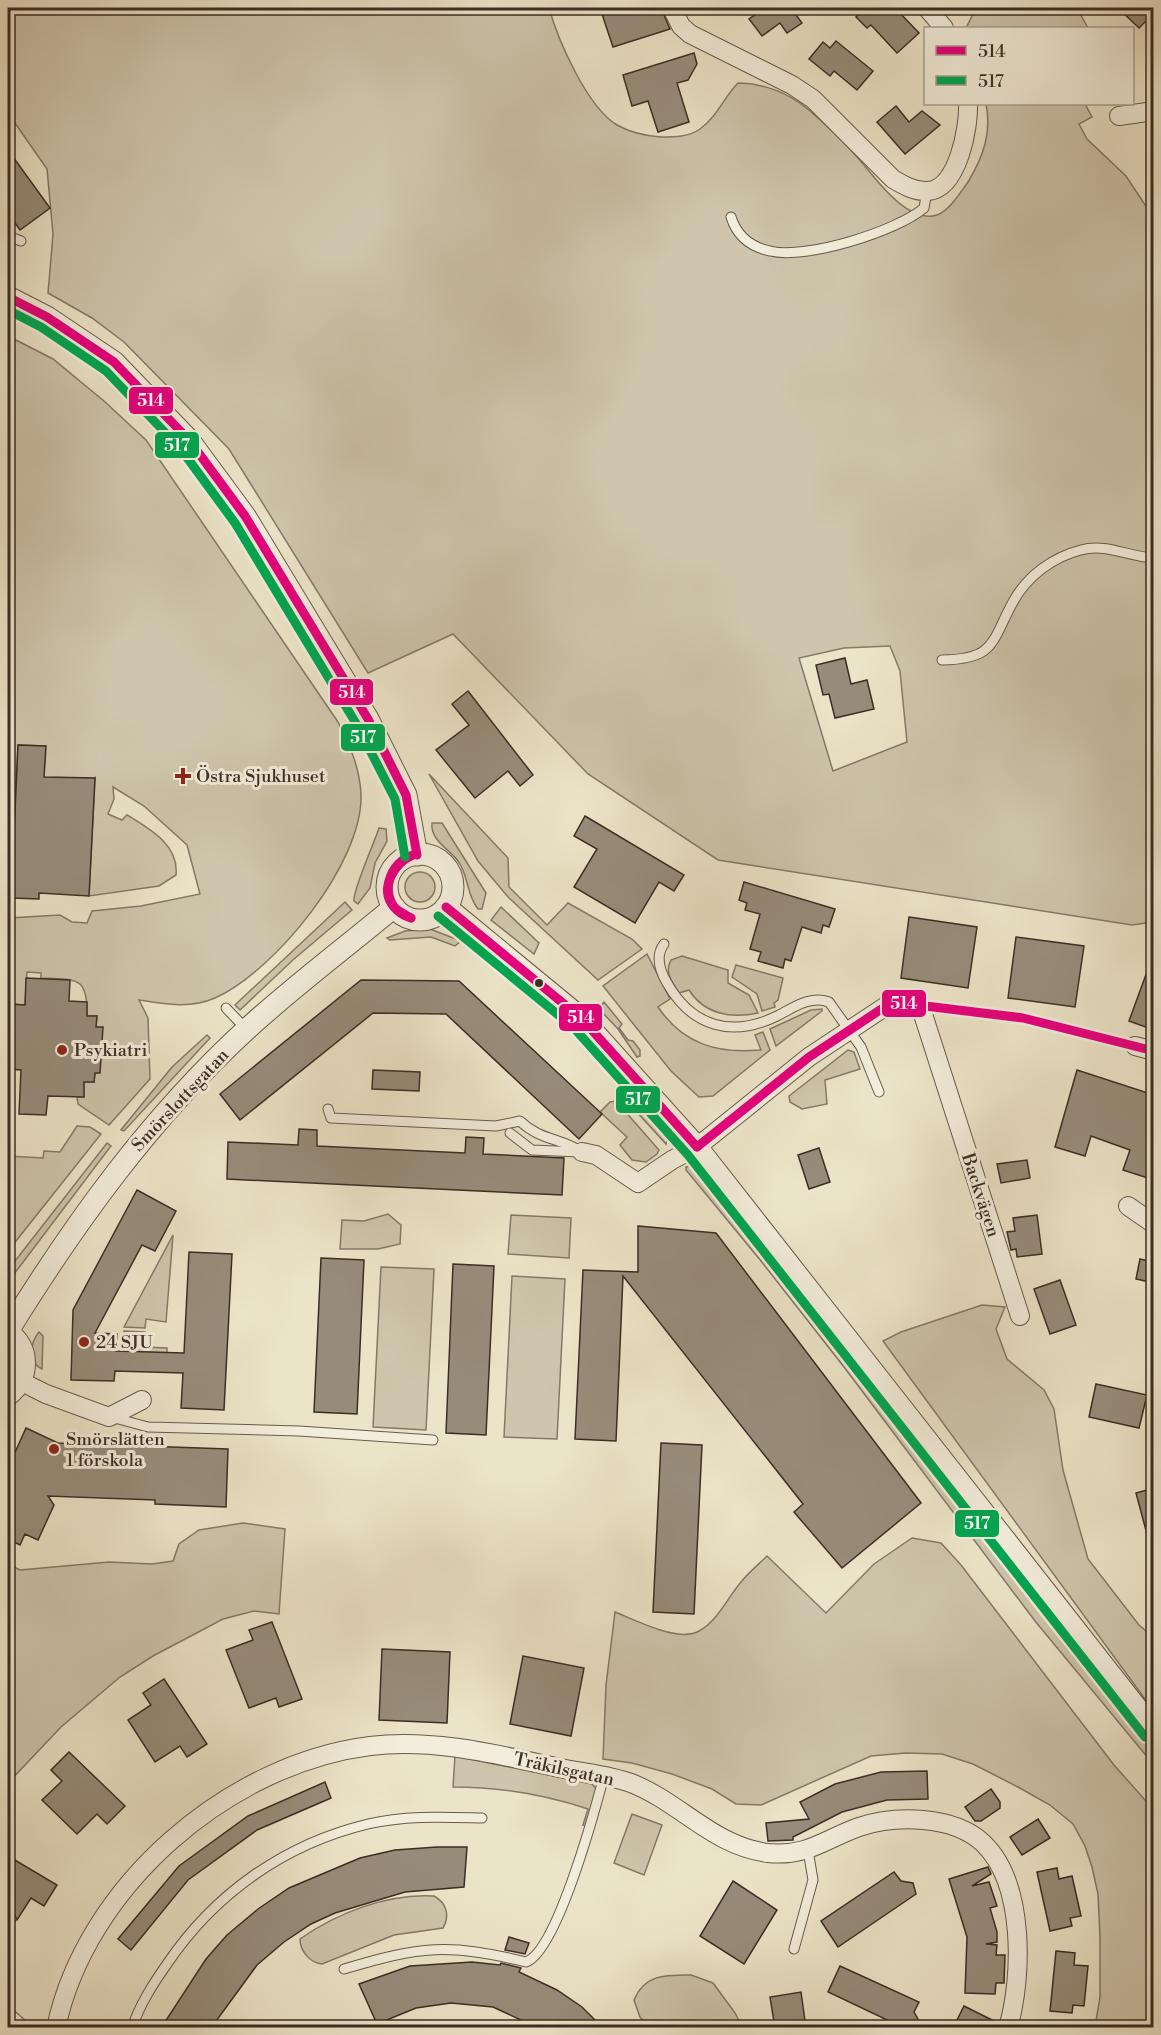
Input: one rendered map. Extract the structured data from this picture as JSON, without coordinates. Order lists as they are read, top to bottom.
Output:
{
  "streets": {
    "street": ["Smörslottsgatan", "Backvägen", "Träkilsgatan"]
  },
  "places": {
    "health": ["Östra Sjukhuset"],
    "other": ["Psykiatri", "24 SJU", "Smörslätten 1 förskola"]
  },
  "lines": ["transit line 514", "transit line 517"],
  "legend": ["514", "517"]
}
